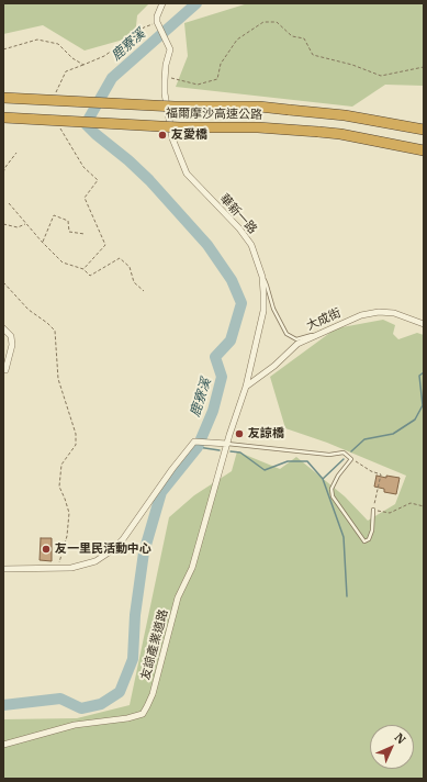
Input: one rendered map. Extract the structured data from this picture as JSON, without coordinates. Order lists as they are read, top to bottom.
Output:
{
  "streets": {
    "highway": ["福爾摩沙高速公路"],
    "street": ["華新一路", "大成街", "友諒產業道路"]
  },
  "crossings": [
    ["華新一路", "大成街"],
    ["華新一路", "友諒產業道路"]
  ],
  "water": ["鹿寮溪"],
  "places": ["友愛橋", "友諒橋", "友一里民活動中心"],
  "north": "top right"
}
